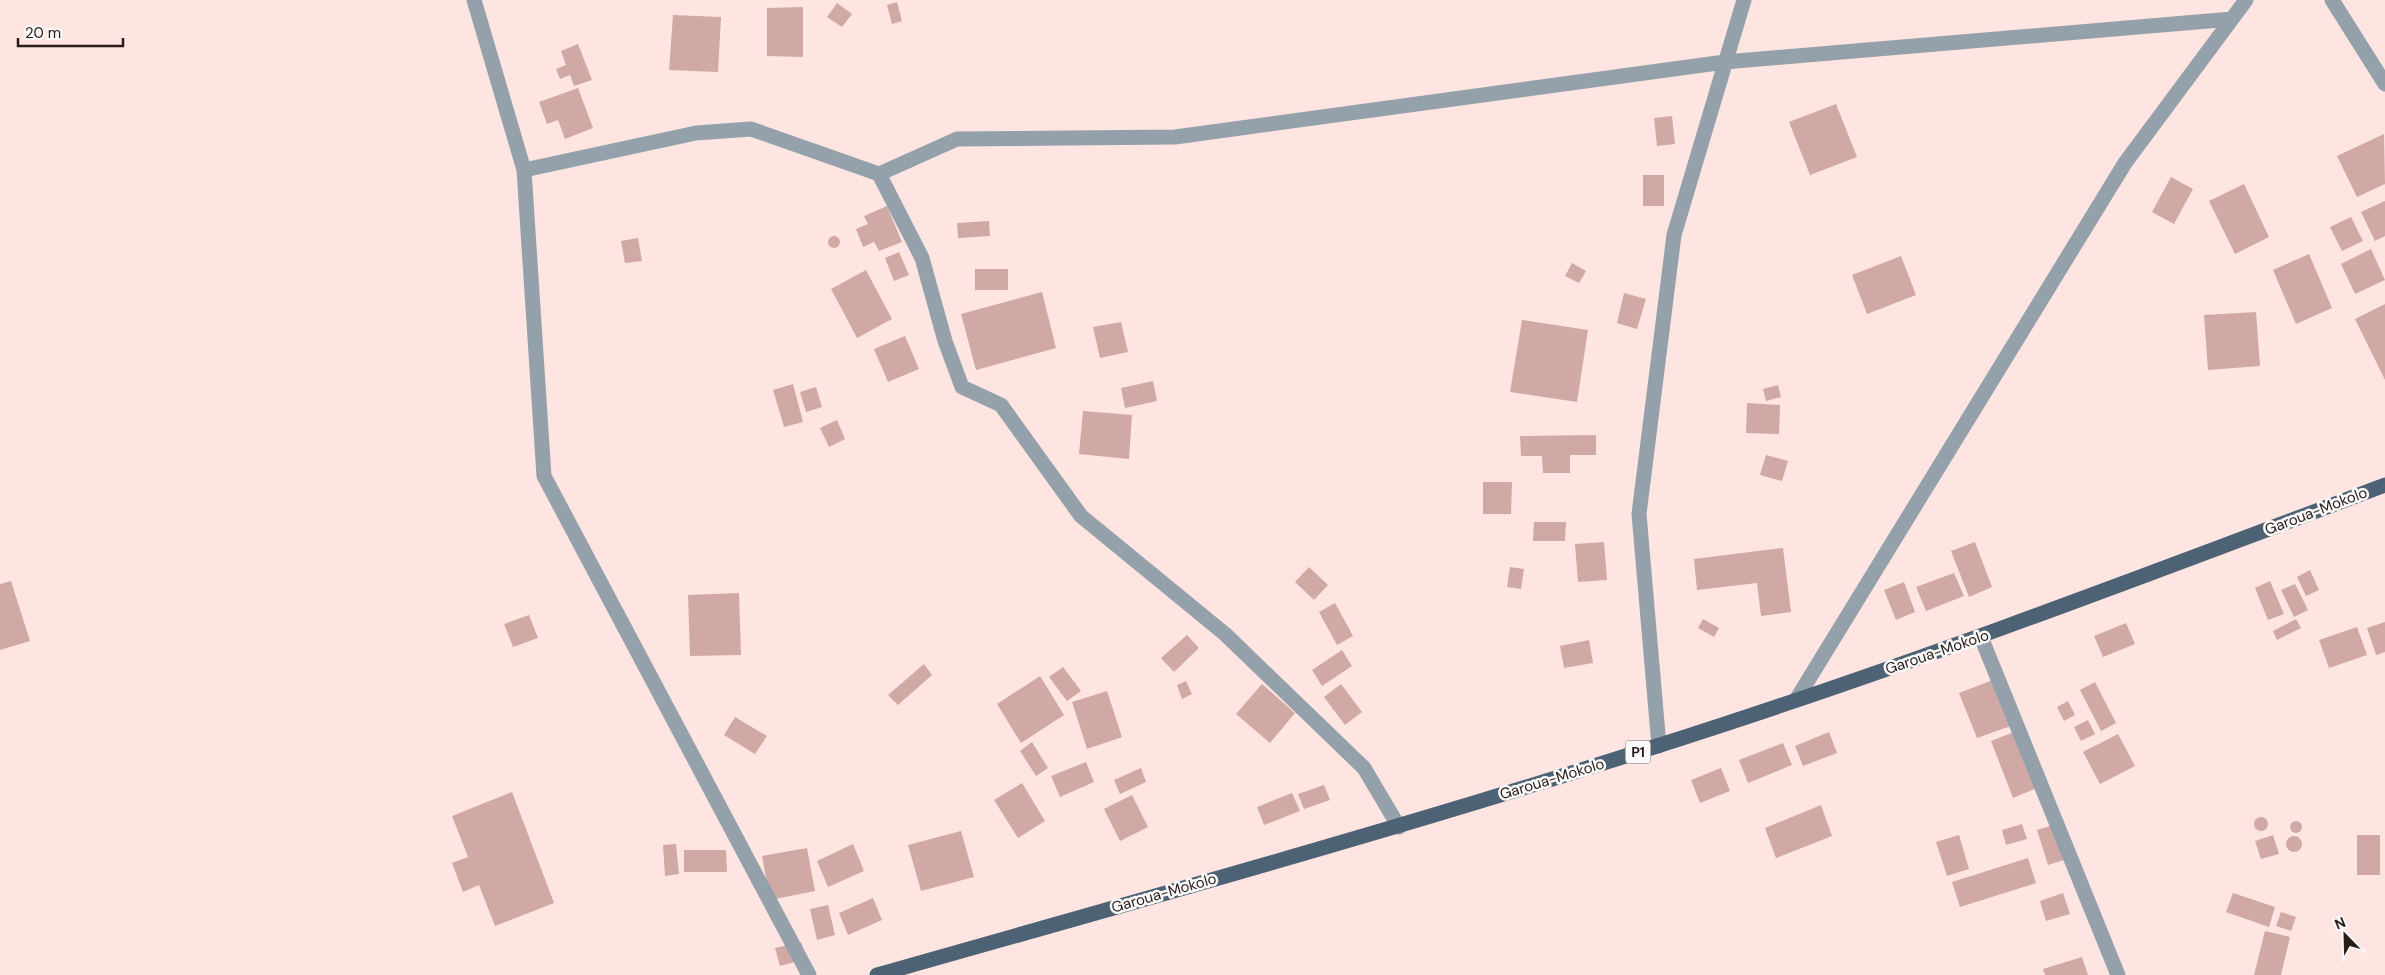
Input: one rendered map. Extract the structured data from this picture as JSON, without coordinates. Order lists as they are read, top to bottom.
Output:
{
  "streets": {
    "main road": ["Garoua-Mokolo", "P1"]
  },
  "scale_bar": "20 m",
  "north": "top left"
}
